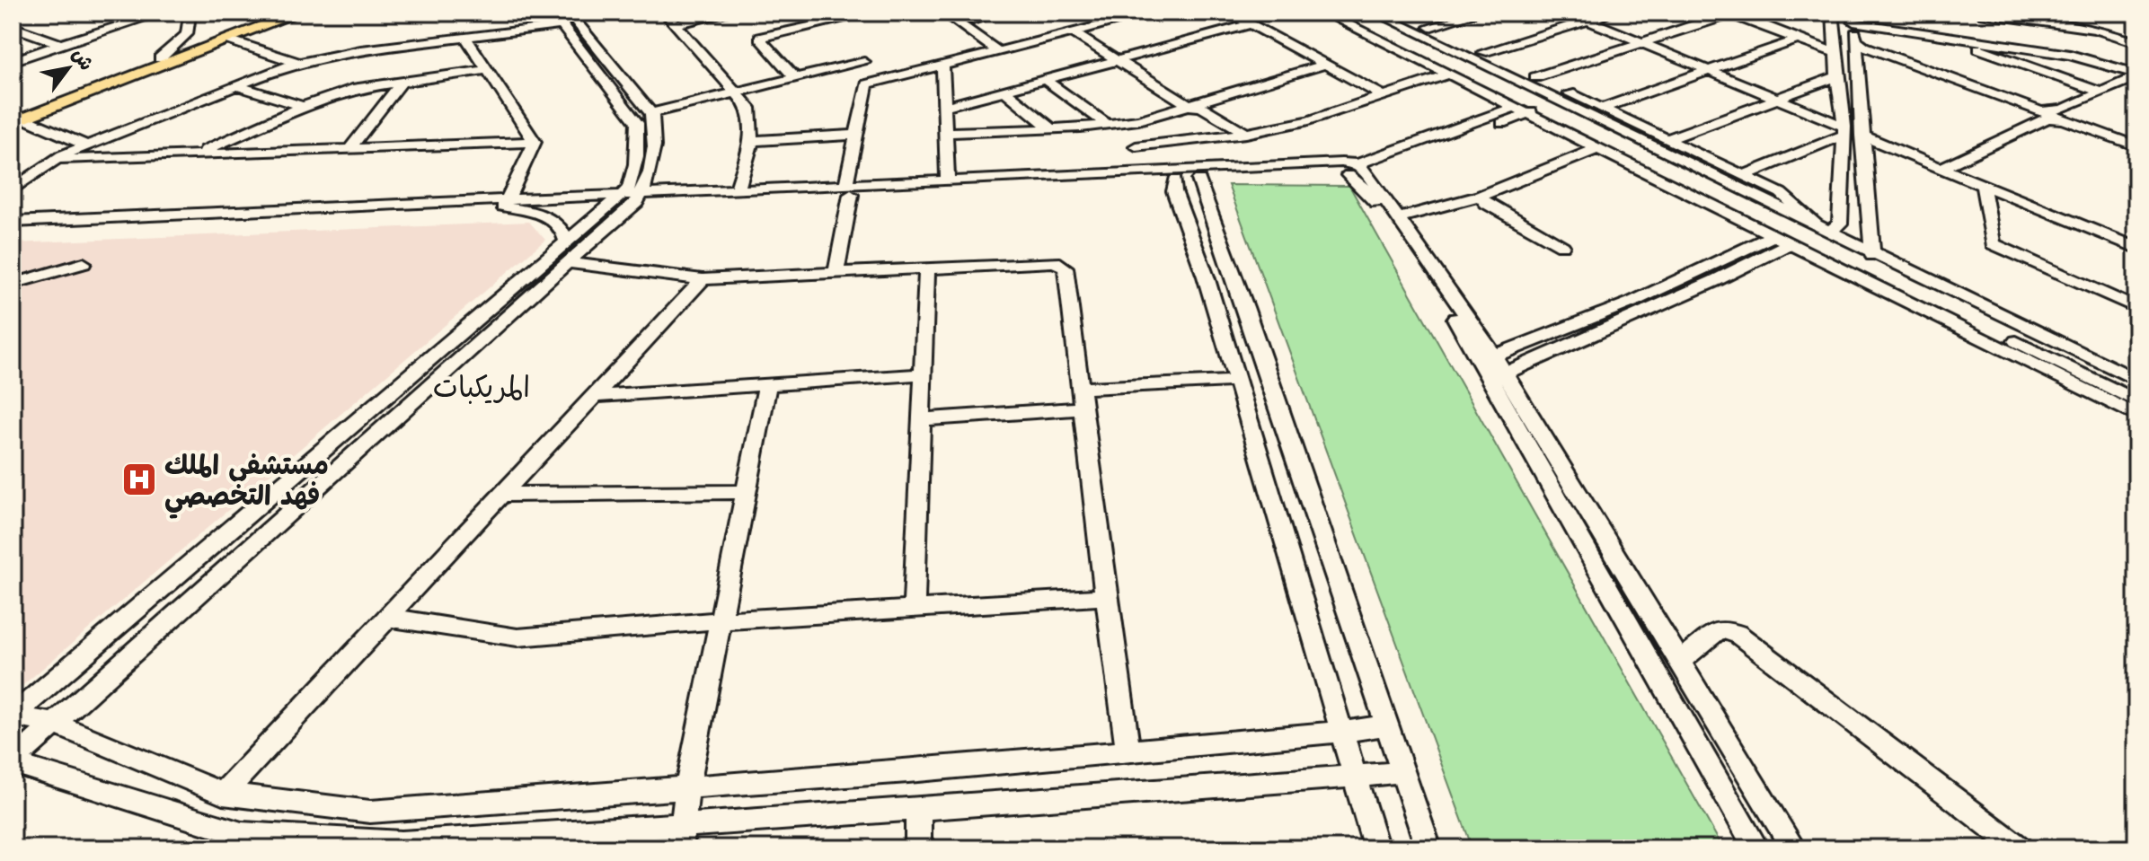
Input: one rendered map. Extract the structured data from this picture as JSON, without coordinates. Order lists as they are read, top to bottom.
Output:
{
  "districts": ["المريكبات"],
  "places": {
    "hospital": ["مستشفى الملك فهد التخصصي"]
  },
  "north": "top right"
}
